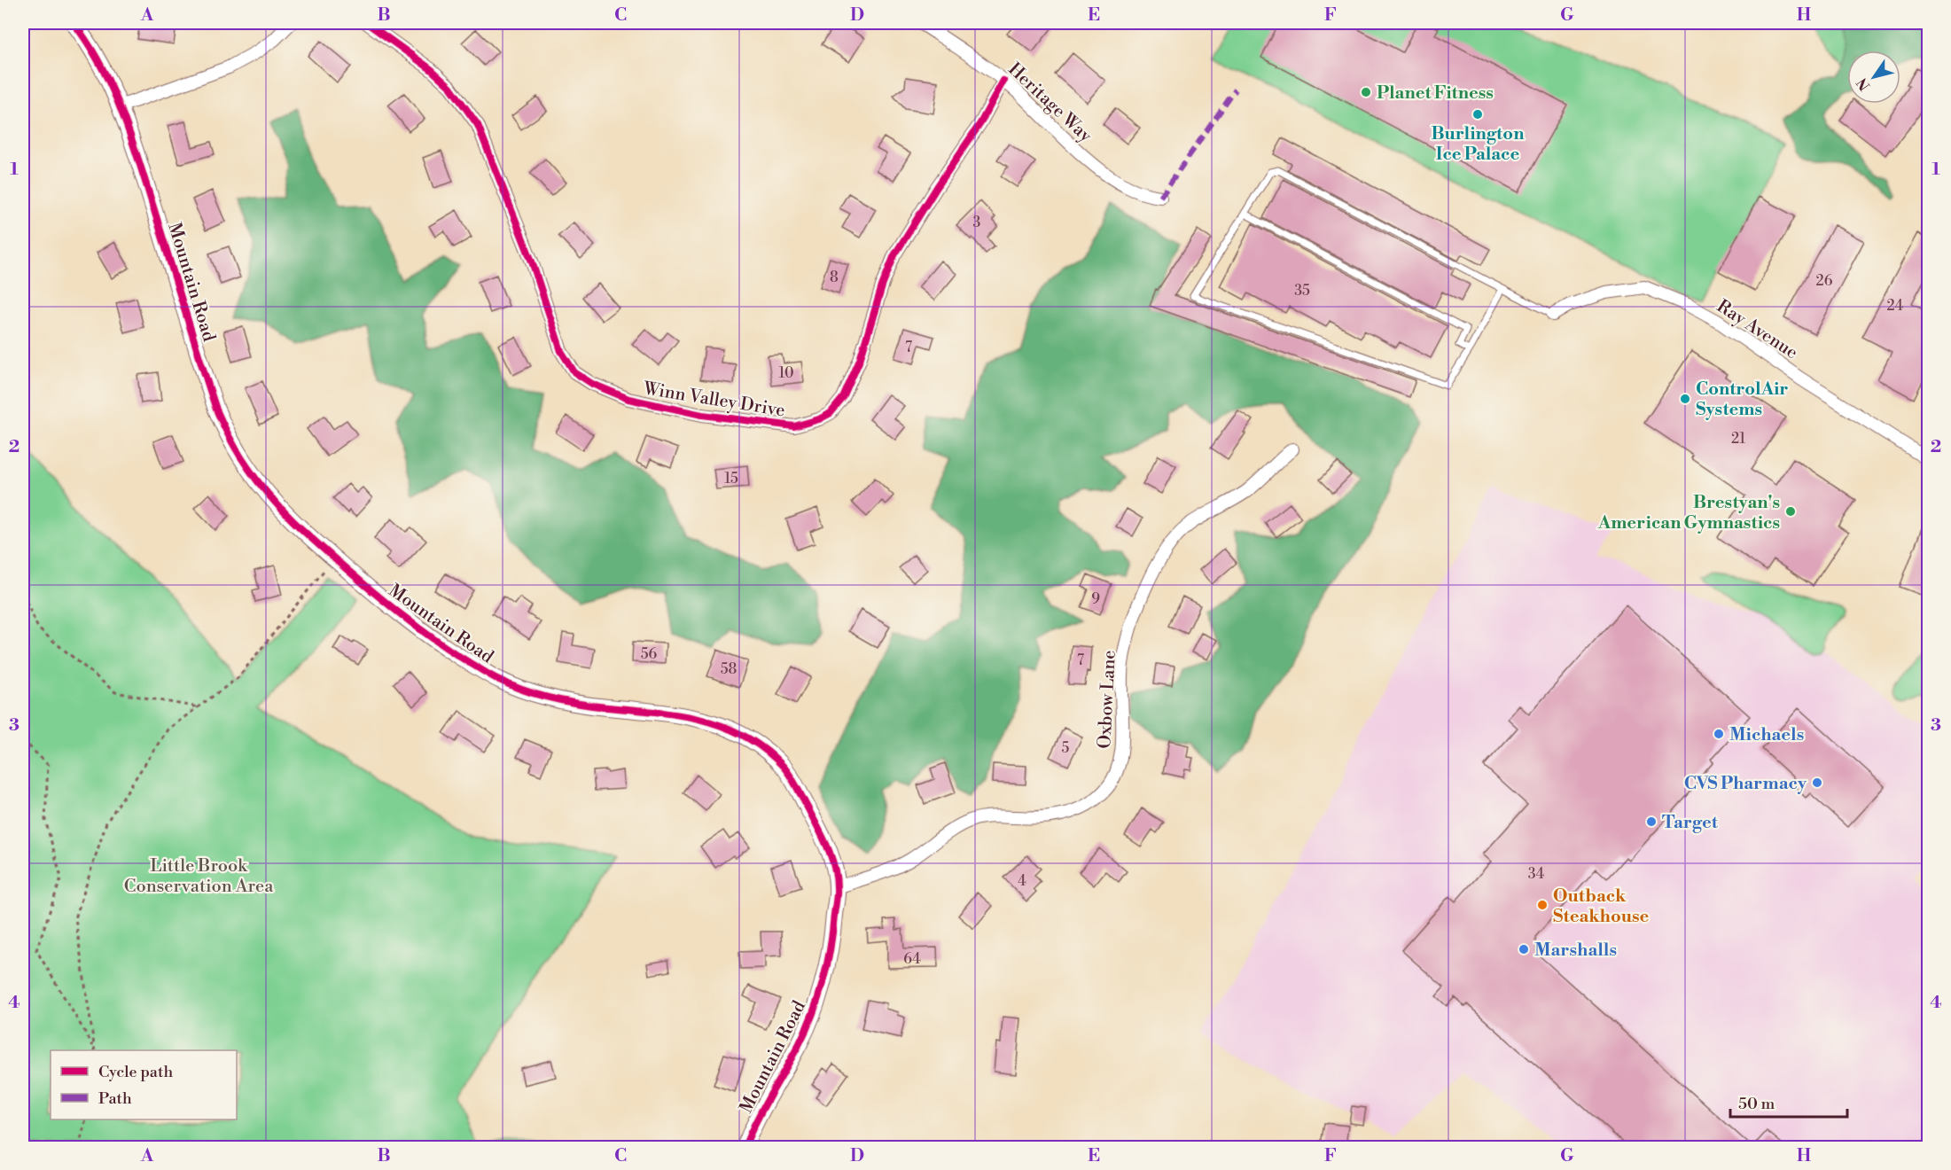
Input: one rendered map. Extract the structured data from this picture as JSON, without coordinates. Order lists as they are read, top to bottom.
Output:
{
  "streets": {
    "street": [
      "Heritage Way",
      "Mountain Road",
      "Ray Avenue",
      "Winn Valley Drive",
      "Oxbow Lane"
    ]
  },
  "crossings": [
    ["Heritage Way", "Winn Valley Drive"],
    ["Mountain Road", "Oxbow Lane"]
  ],
  "parks": ["Little Brook Conservation Area"],
  "places": [
    "Planet Fitness",
    "Burlington Ice Palace",
    "ControlAir Systems",
    "Brestyan's American Gymnastics",
    "Michaels",
    "CVS Pharmacy",
    "Target",
    "Outback Steakhouse",
    "Marshalls"
  ],
  "house_numbers": [
    "3",
    "8",
    "26",
    "35",
    "24",
    "7",
    "10",
    "21",
    "15",
    "9",
    "56",
    "7",
    "58",
    "5",
    "34",
    "4",
    "64"
  ],
  "legend": ["Cycle path", "Path"],
  "scale_bar": "50 m",
  "north": "bottom left",
  "grid": {
    "columns": [
      "A",
      "B",
      "C",
      "D",
      "E",
      "F",
      "G",
      "H"
    ],
    "rows": [
      "1",
      "2",
      "3",
      "4"
    ]
  }
}
